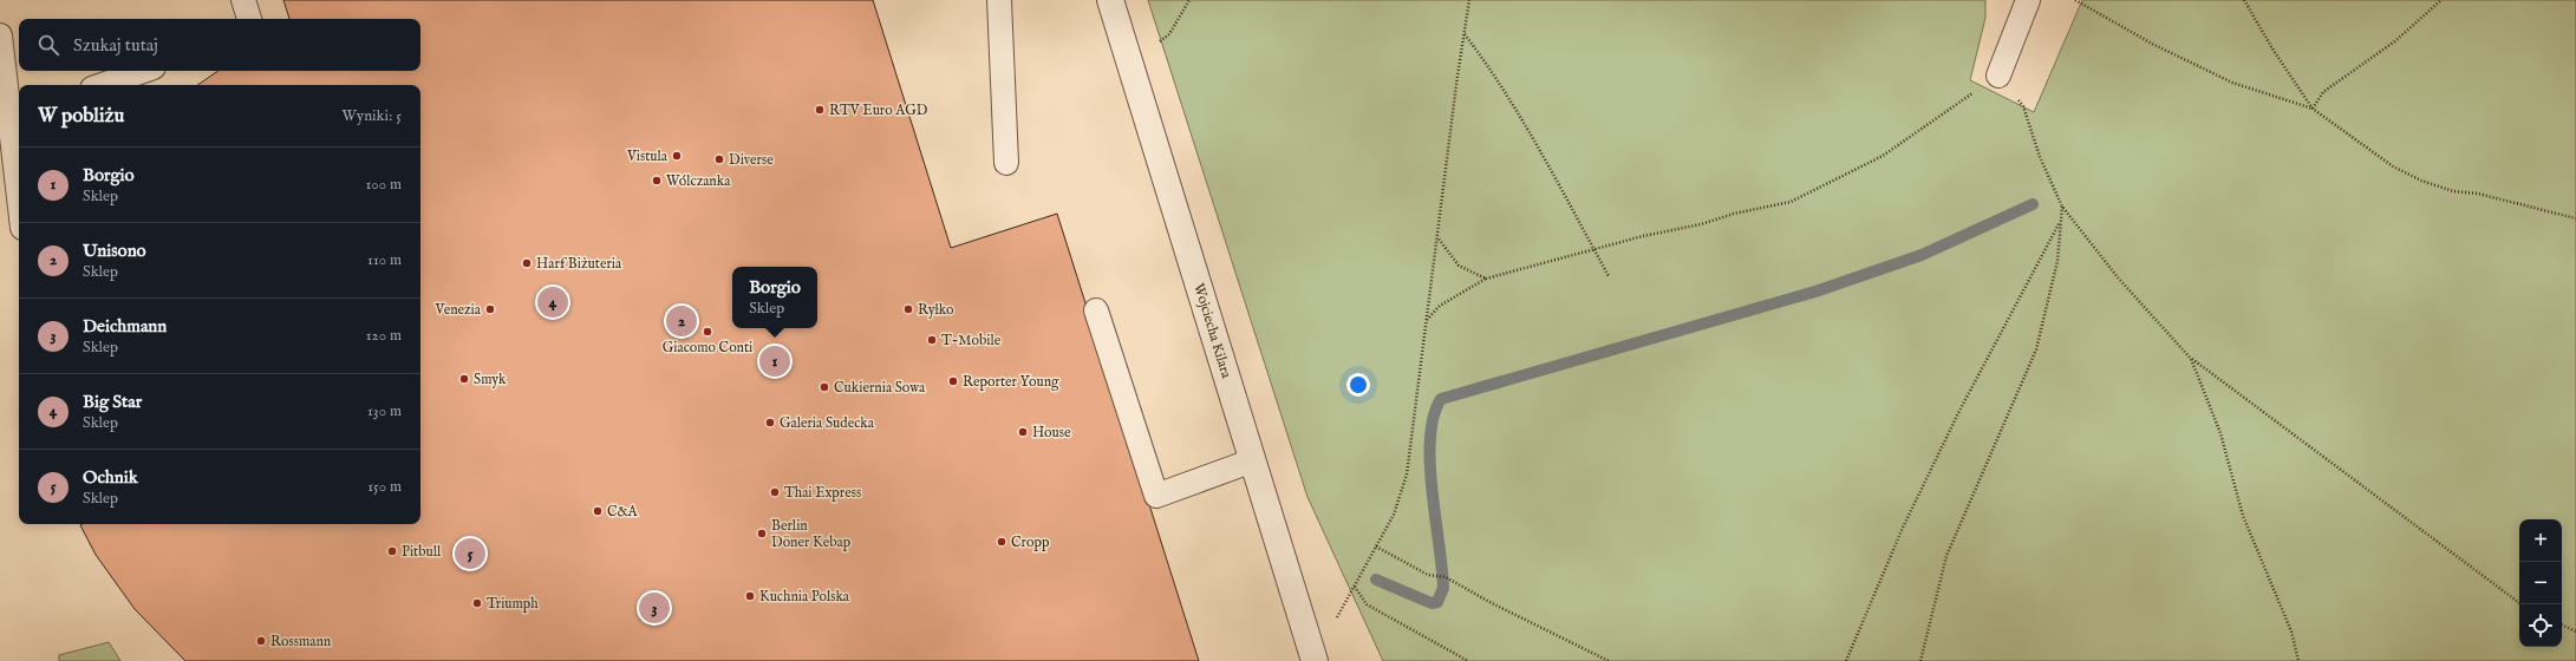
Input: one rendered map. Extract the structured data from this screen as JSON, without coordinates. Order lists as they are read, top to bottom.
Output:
{
  "streets": {
    "street": ["Wojciecha Kilara"]
  },
  "places": [
    "RTV Euro AGD",
    "Vistula",
    "Diverse",
    "Wólczanka",
    "Harf Biżuteria",
    "Venezia",
    "Ryłko",
    "Giacomo Conti",
    "T-Mobile",
    "Smyk",
    "Reporter Young",
    "Cukiernia Sowa",
    "Galeria Sudecka",
    "House",
    "Thai Express",
    "C&A",
    "Berlin Döner Kebap",
    "Cropp",
    "Pitbull",
    "Kuchnia Polska",
    "Triumph",
    "Rossmann"
  ],
  "page": {
    "search": "Szukaj tutaj",
    "heading": ["W pobliżu", "Wyniki: 5"],
    "list": [
      {
        "mark": "1",
        "name": "Borgio",
        "note": "Sklep",
        "value": "100 m"
      },
      {
        "mark": "2",
        "name": "Unisono",
        "note": "Sklep",
        "value": "110 m"
      },
      {
        "mark": "3",
        "name": "Deichmann",
        "note": "Sklep",
        "value": "120 m"
      },
      {
        "mark": "4",
        "name": "Big Star",
        "note": "Sklep",
        "value": "130 m"
      },
      {
        "mark": "5",
        "name": "Ochnik",
        "note": "Sklep",
        "value": "150 m"
      }
    ],
    "popup": ["Borgio", "Sklep"],
    "pins": [
      "4",
      "2",
      "1",
      "5",
      "3"
    ],
    "map_buttons": ["+", "−"]
  }
}
